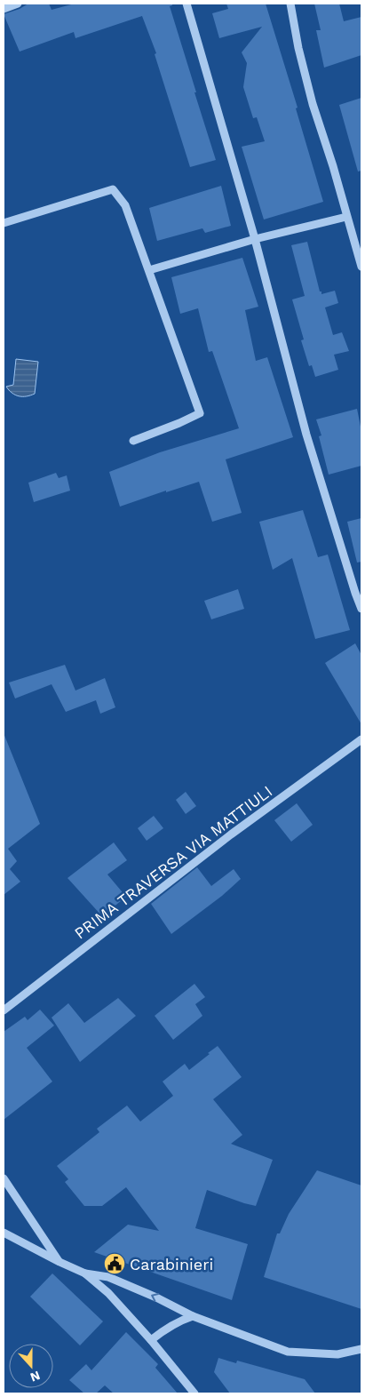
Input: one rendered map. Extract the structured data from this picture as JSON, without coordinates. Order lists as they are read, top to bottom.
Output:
{
  "streets": {
    "street": ["PRIMA TRAVERSA VIA MATTIULI"]
  },
  "places": {
    "public building": ["Carabinieri"]
  },
  "north": "bottom"
}
